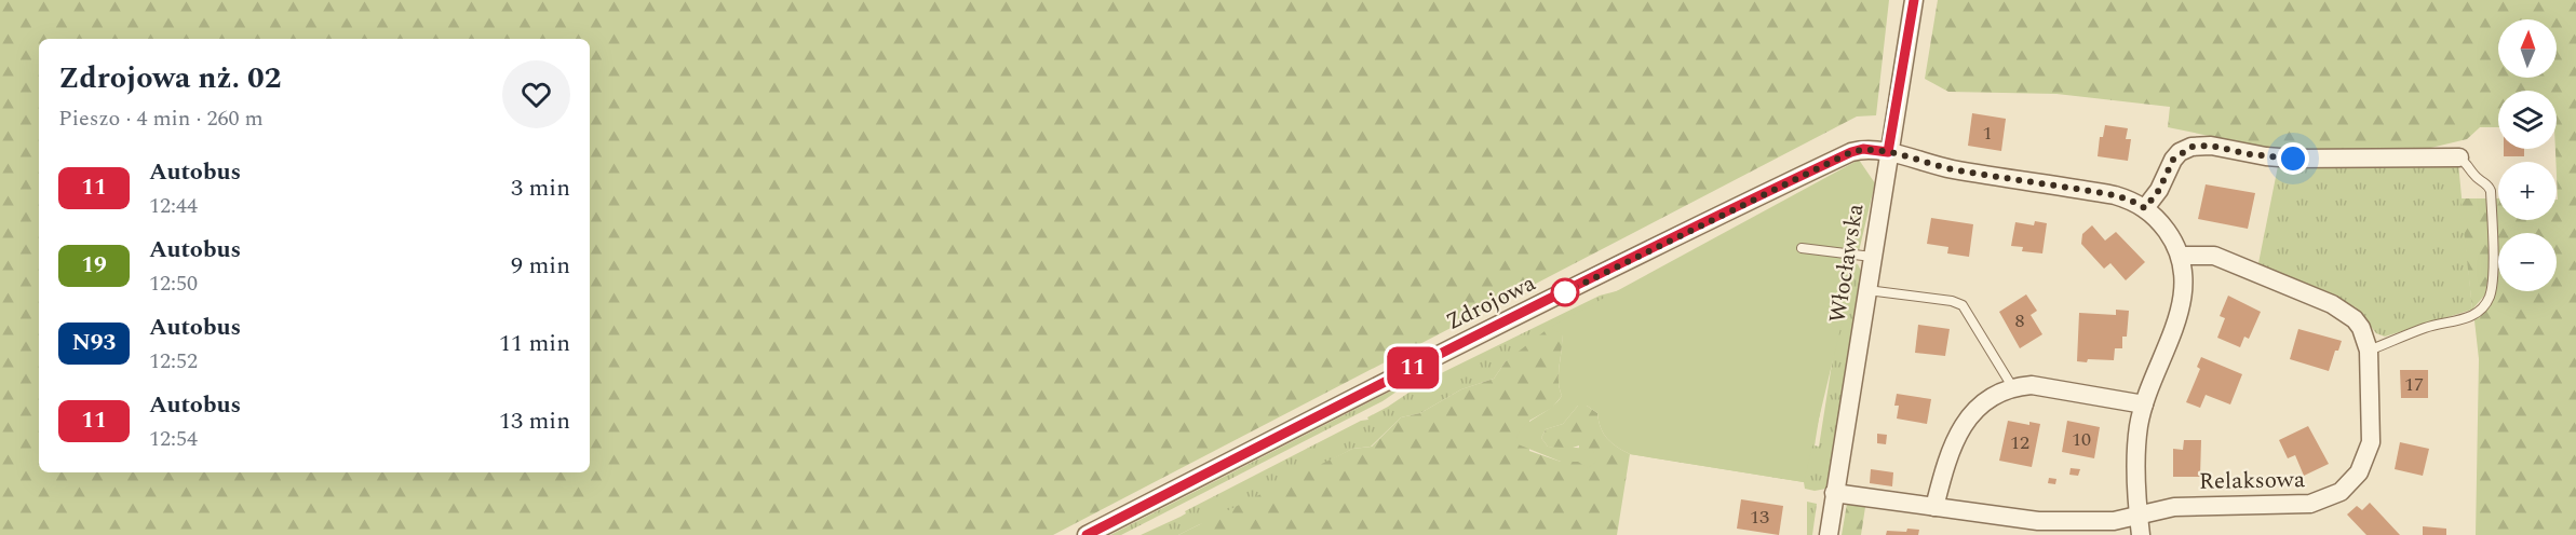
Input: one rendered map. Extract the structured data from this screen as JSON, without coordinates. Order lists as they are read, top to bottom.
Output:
{
  "streets": {
    "street": ["Włocławska", "Zdrojowa", "Relaksowa"]
  },
  "crossings": [
    ["Włocławska", "Zdrojowa"],
    ["Włocławska", "Relaksowa"]
  ],
  "lines": ["bus line 11"],
  "house_numbers": [
    "1",
    "8",
    "17",
    "10",
    "12",
    "13"
  ],
  "north": "top",
  "page": {
    "on_map": "11",
    "map_buttons": ["+", "−"],
    "heading": ["Zdrojowa nż. 02", "Pieszo · 4 min · 260 m"],
    "list": [
      {
        "mark": "11",
        "name": "Autobus",
        "note": "12:44",
        "value": "3 min"
      },
      {
        "mark": "19",
        "name": "Autobus",
        "note": "12:50",
        "value": "9 min"
      },
      {
        "mark": "N93",
        "name": "Autobus",
        "note": "12:52",
        "value": "11 min"
      },
      {
        "mark": "11",
        "name": "Autobus",
        "note": "12:54",
        "value": "13 min"
      }
    ]
  }
}
